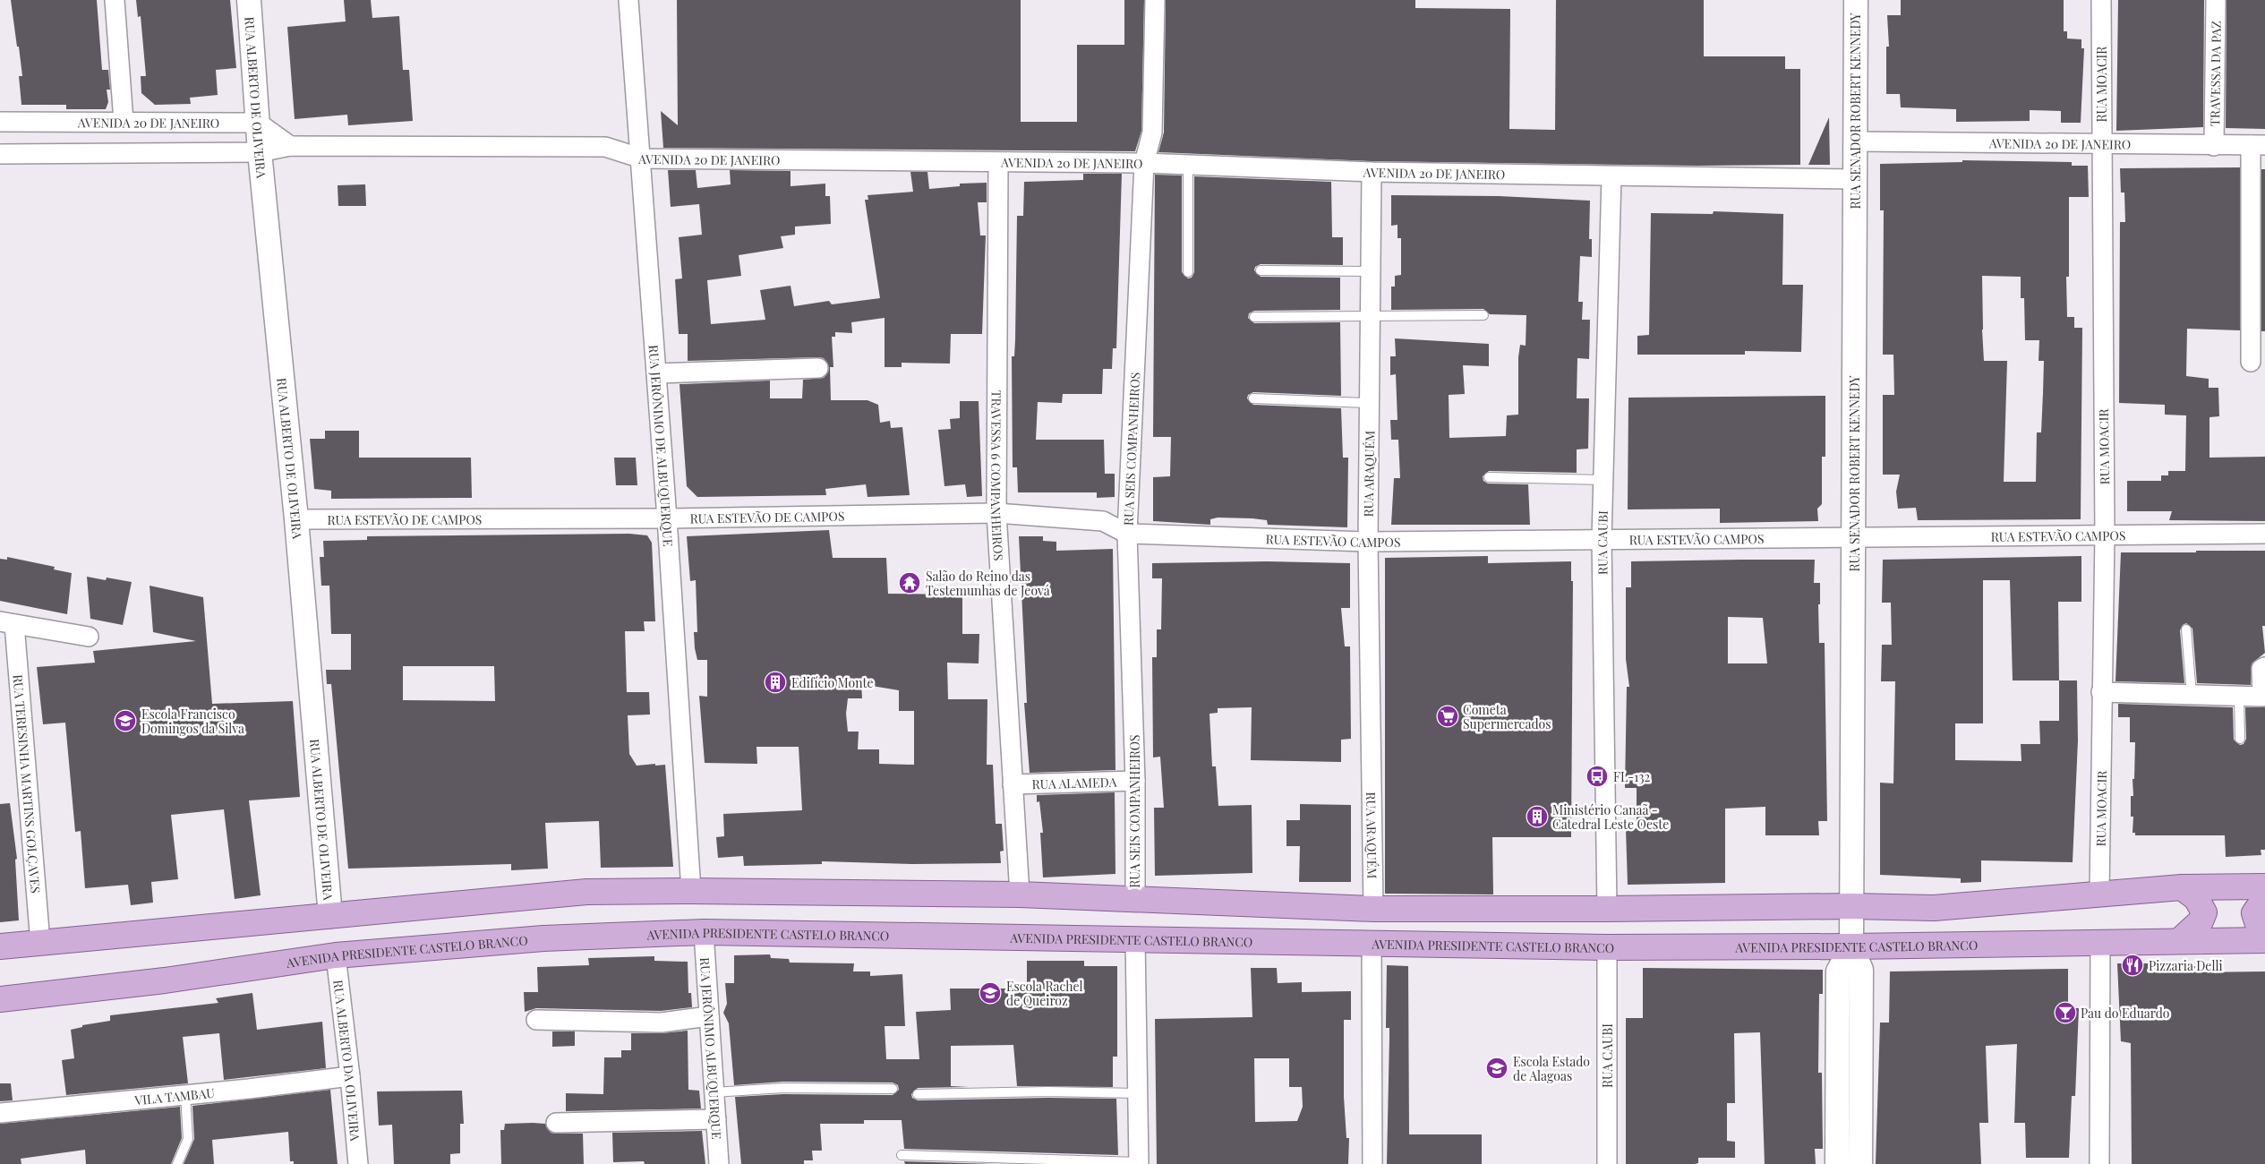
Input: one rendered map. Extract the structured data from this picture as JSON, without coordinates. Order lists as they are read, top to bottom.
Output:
{
  "streets": {
    "main road": ["AVENIDA PRESIDENTE CASTELO BRANCO"],
    "street": [
      "TRAVESSA DA PAZ",
      "RUA MOACIR",
      "RUA ALBERTO DE OLIVEIRA",
      "RUA SENADOR ROBERT KENNEDY",
      "AVENIDA 20 DE JANEIRO",
      "RUA JERÔNIMO DE ALBUQUERQUE",
      "RUA SEIS COMPANHEIROS",
      "RUA ARAQUÉM",
      "TRAVESSA 6 COMPANHEIROS",
      "RUA ESTEVÃO DE CAMPOS",
      "RUA ESTEVÃO CAMPOS",
      "RUA CAUBI",
      "RUA ALAMEDA",
      "RUA TERESINHA MARTINS GOLÇAVES",
      "RUA JERÔNIMO ALBUQUERQUE",
      "RUA ALBERTO DA OLIVEIRA",
      "VILA TAMBAU"
    ]
  },
  "crossings": [
    ["TRAVESSA DA PAZ", "AVENIDA 20 DE JANEIRO"],
    ["RUA MOACIR", "AVENIDA 20 DE JANEIRO"],
    ["RUA MOACIR", "RUA ESTEVÃO CAMPOS"],
    ["RUA ALBERTO DE OLIVEIRA", "AVENIDA 20 DE JANEIRO"],
    ["RUA ALBERTO DE OLIVEIRA", "RUA ESTEVÃO DE CAMPOS"],
    ["RUA SENADOR ROBERT KENNEDY", "AVENIDA 20 DE JANEIRO"],
    ["RUA SENADOR ROBERT KENNEDY", "RUA ESTEVÃO CAMPOS"],
    ["RUA SENADOR ROBERT KENNEDY", "AVENIDA PRESIDENTE CASTELO BRANCO"],
    ["AVENIDA 20 DE JANEIRO", "RUA JERÔNIMO DE ALBUQUERQUE"],
    ["AVENIDA 20 DE JANEIRO", "RUA SEIS COMPANHEIROS"],
    ["AVENIDA 20 DE JANEIRO", "RUA ARAQUÉM"],
    ["AVENIDA 20 DE JANEIRO", "TRAVESSA 6 COMPANHEIROS"],
    ["AVENIDA 20 DE JANEIRO", "RUA CAUBI"],
    ["RUA JERÔNIMO DE ALBUQUERQUE", "RUA ESTEVÃO DE CAMPOS"],
    ["RUA SEIS COMPANHEIROS", "RUA ESTEVÃO DE CAMPOS"],
    ["RUA SEIS COMPANHEIROS", "RUA ESTEVÃO CAMPOS"],
    ["RUA SEIS COMPANHEIROS", "RUA ALAMEDA"],
    ["RUA ARAQUÉM", "RUA ESTEVÃO CAMPOS"],
    ["TRAVESSA 6 COMPANHEIROS", "RUA ESTEVÃO DE CAMPOS"],
    ["TRAVESSA 6 COMPANHEIROS", "RUA ALAMEDA"],
    ["RUA ESTEVÃO DE CAMPOS", "RUA ESTEVÃO CAMPOS"],
    ["RUA ESTEVÃO CAMPOS", "RUA CAUBI"],
    ["RUA CAUBI", "AVENIDA PRESIDENTE CASTELO BRANCO"],
    ["AVENIDA PRESIDENTE CASTELO BRANCO", "RUA JERÔNIMO ALBUQUERQUE"],
    ["AVENIDA PRESIDENTE CASTELO BRANCO", "RUA ALBERTO DA OLIVEIRA"],
    ["RUA ALBERTO DA OLIVEIRA", "VILA TAMBAU"]
  ],
  "places": {
    "temple": ["Salão do Reino das Testemunhas de Jeová"],
    "building": ["Edifício Monte", "Ministério Canaã - Catedral Leste Oeste"],
    "supermarket": ["Cometa Supermercados"],
    "school or university": ["Escola Francisco Domingos da Silva", "Escola Rachel de Queiroz", "Escola Estado de Alagoas"],
    "bus stop": ["FL-132"],
    "restaurant": ["Pizzaria Delli"],
    "bar": ["Pau do Eduardo"]
  }
}
